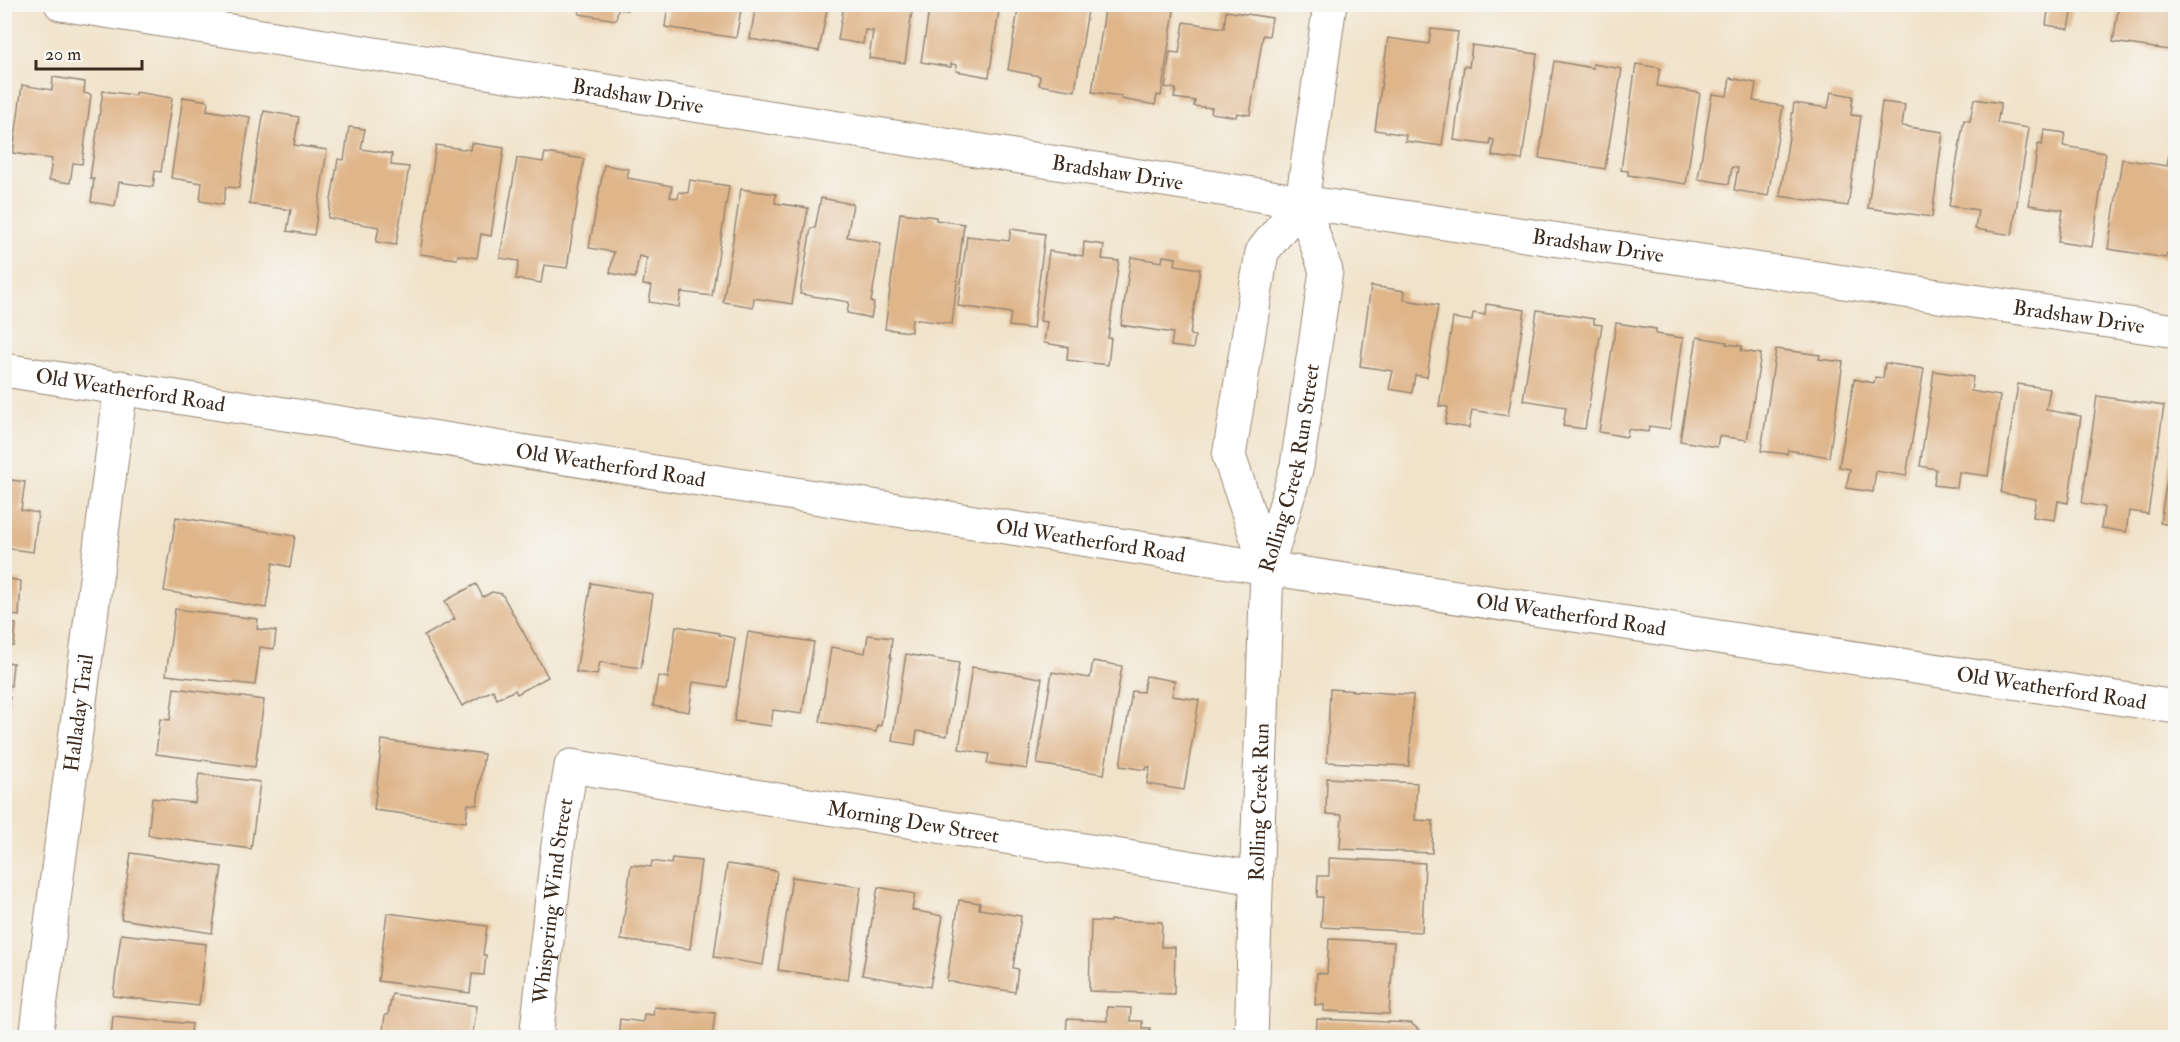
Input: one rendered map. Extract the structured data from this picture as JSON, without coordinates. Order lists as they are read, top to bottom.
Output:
{
  "streets": {
    "street": [
      "Bradshaw Drive",
      "Old Weatherford Road",
      "Rolling Creek Run Street",
      "Halladay Trail",
      "Rolling Creek Run",
      "Morning Dew Street",
      "Whispering Wind Street"
    ]
  },
  "crossings": [
    ["Bradshaw Drive", "Rolling Creek Run Street"],
    ["Old Weatherford Road", "Rolling Creek Run Street"],
    ["Old Weatherford Road", "Halladay Trail"],
    ["Old Weatherford Road", "Rolling Creek Run"],
    ["Rolling Creek Run Street", "Rolling Creek Run"],
    ["Rolling Creek Run", "Morning Dew Street"],
    ["Morning Dew Street", "Whispering Wind Street"]
  ],
  "scale_bar": "20 m"
}
